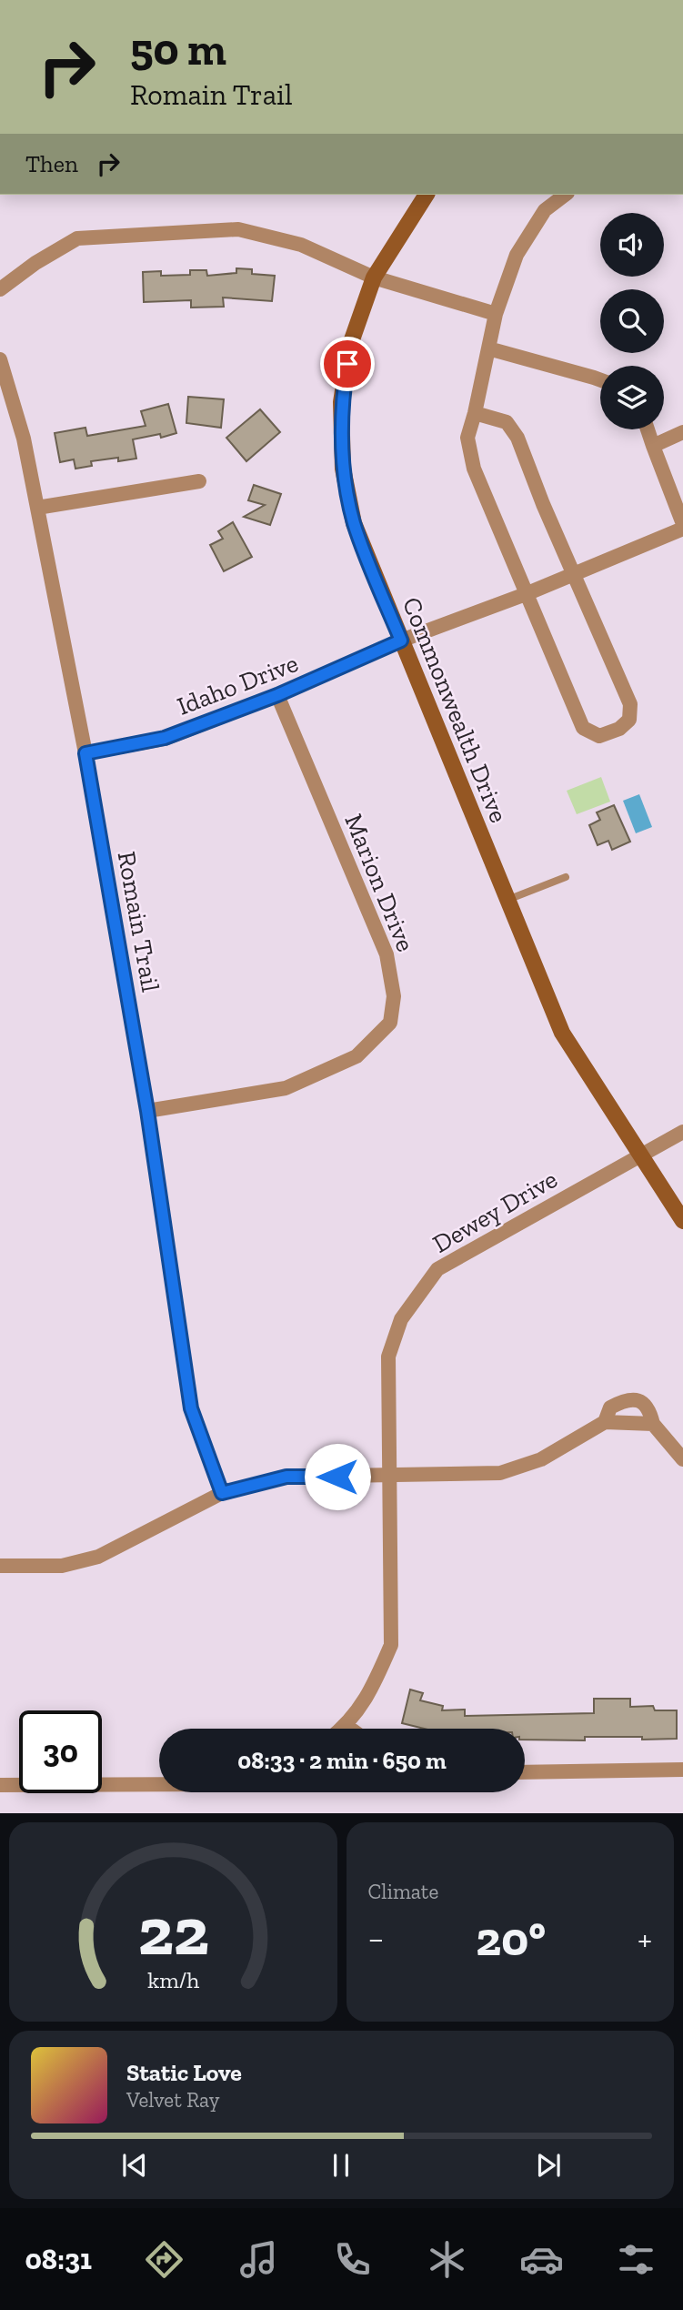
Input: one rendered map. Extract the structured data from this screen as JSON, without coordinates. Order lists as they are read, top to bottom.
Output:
{
  "streets": {
    "street": [
      "Idaho Drive",
      "Commonwealth Drive",
      "Marion Drive",
      "Romain Trail",
      "Dewey Drive"
    ]
  },
  "crossings": [
    ["Idaho Drive", "Commonwealth Drive"],
    ["Idaho Drive", "Marion Drive"],
    ["Idaho Drive", "Romain Trail"],
    ["Commonwealth Drive", "Dewey Drive"],
    ["Marion Drive", "Romain Trail"]
  ],
  "page": {
    "turn": ["50 m", "Romain Trail"],
    "then": "Then",
    "limit": "30",
    "trip": "08:33 · 2 min · 650 m",
    "tile": "Climate",
    "heat": ["−", "20°", "+"],
    "song": ["Static Love", "Velvet Ray"],
    "tabs": "08:31",
    "gauge": ["22", "km/h"]
  }
}
